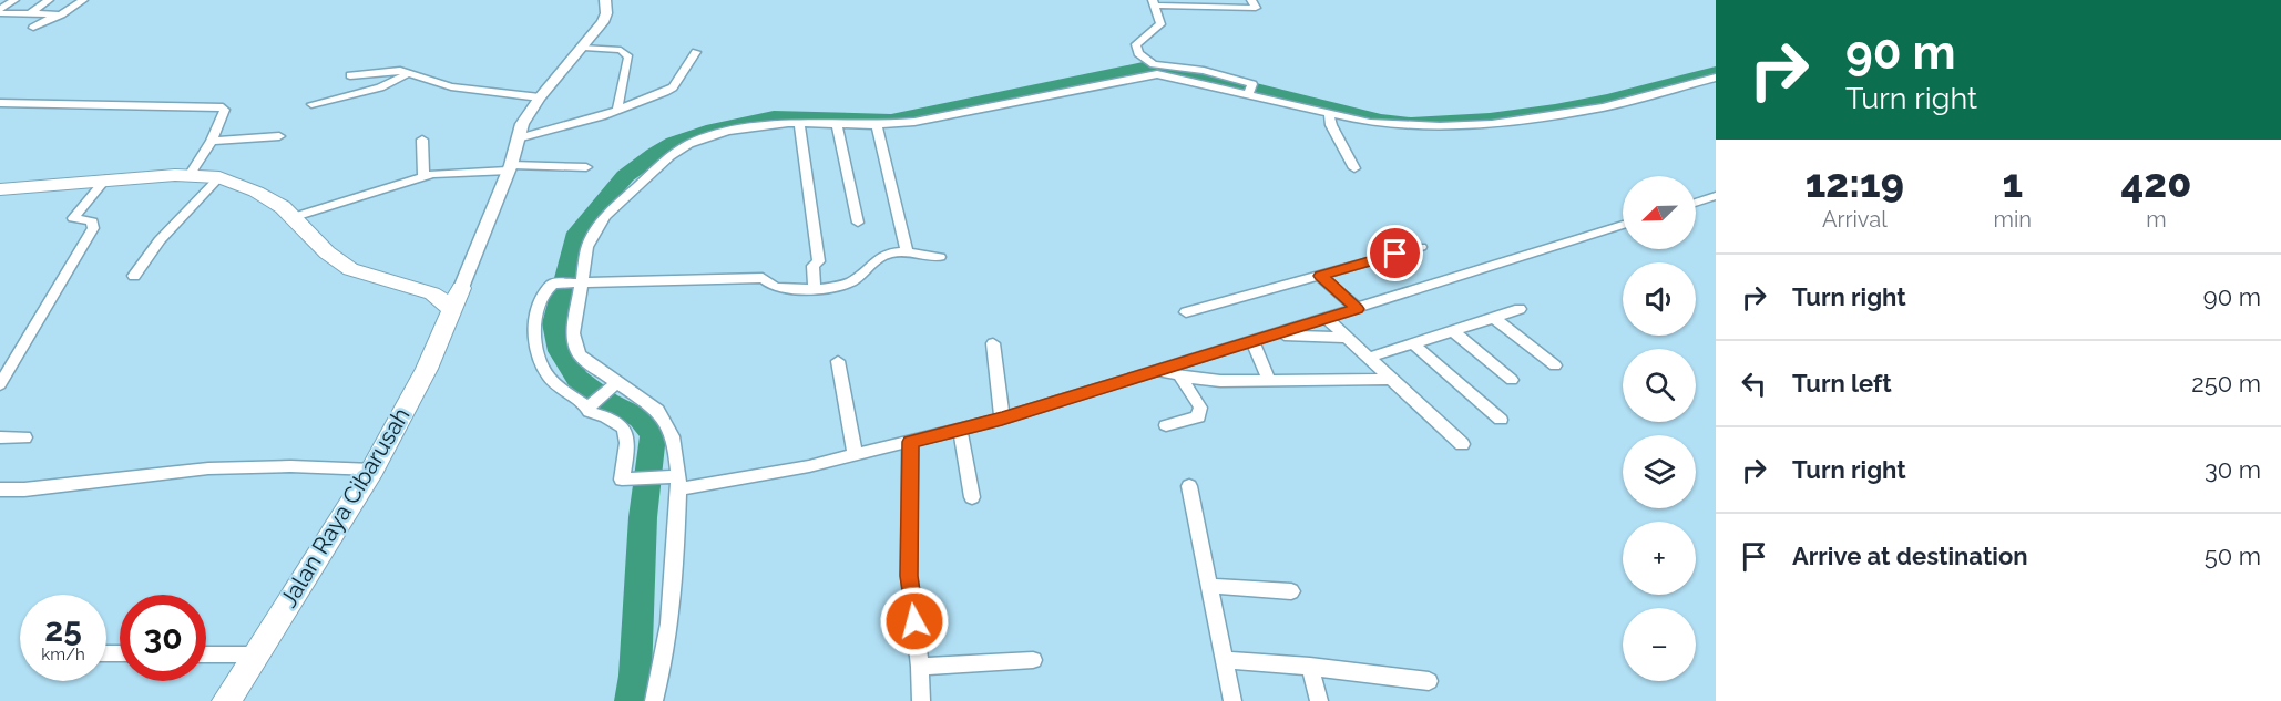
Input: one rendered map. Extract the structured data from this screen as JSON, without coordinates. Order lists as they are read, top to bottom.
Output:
{
  "streets": {
    "main road": ["Jalan Raya Cibarusah"]
  },
  "north": "bottom left",
  "page": {
    "turn": ["90 m", "Turn right"],
    "eta": [
      "12:19",
      "Arrival",
      "1",
      "min",
      "420",
      "m"
    ],
    "map_buttons": ["+", "−"],
    "list": [
      {
        "name": "Turn right",
        "value": "90 m"
      },
      {
        "name": "Turn left",
        "value": "250 m"
      },
      {
        "name": "Turn right",
        "value": "30 m"
      },
      {
        "name": "Arrive at destination",
        "value": "50 m"
      }
    ],
    "speed": "25 km/h",
    "limit": "30"
  }
}
